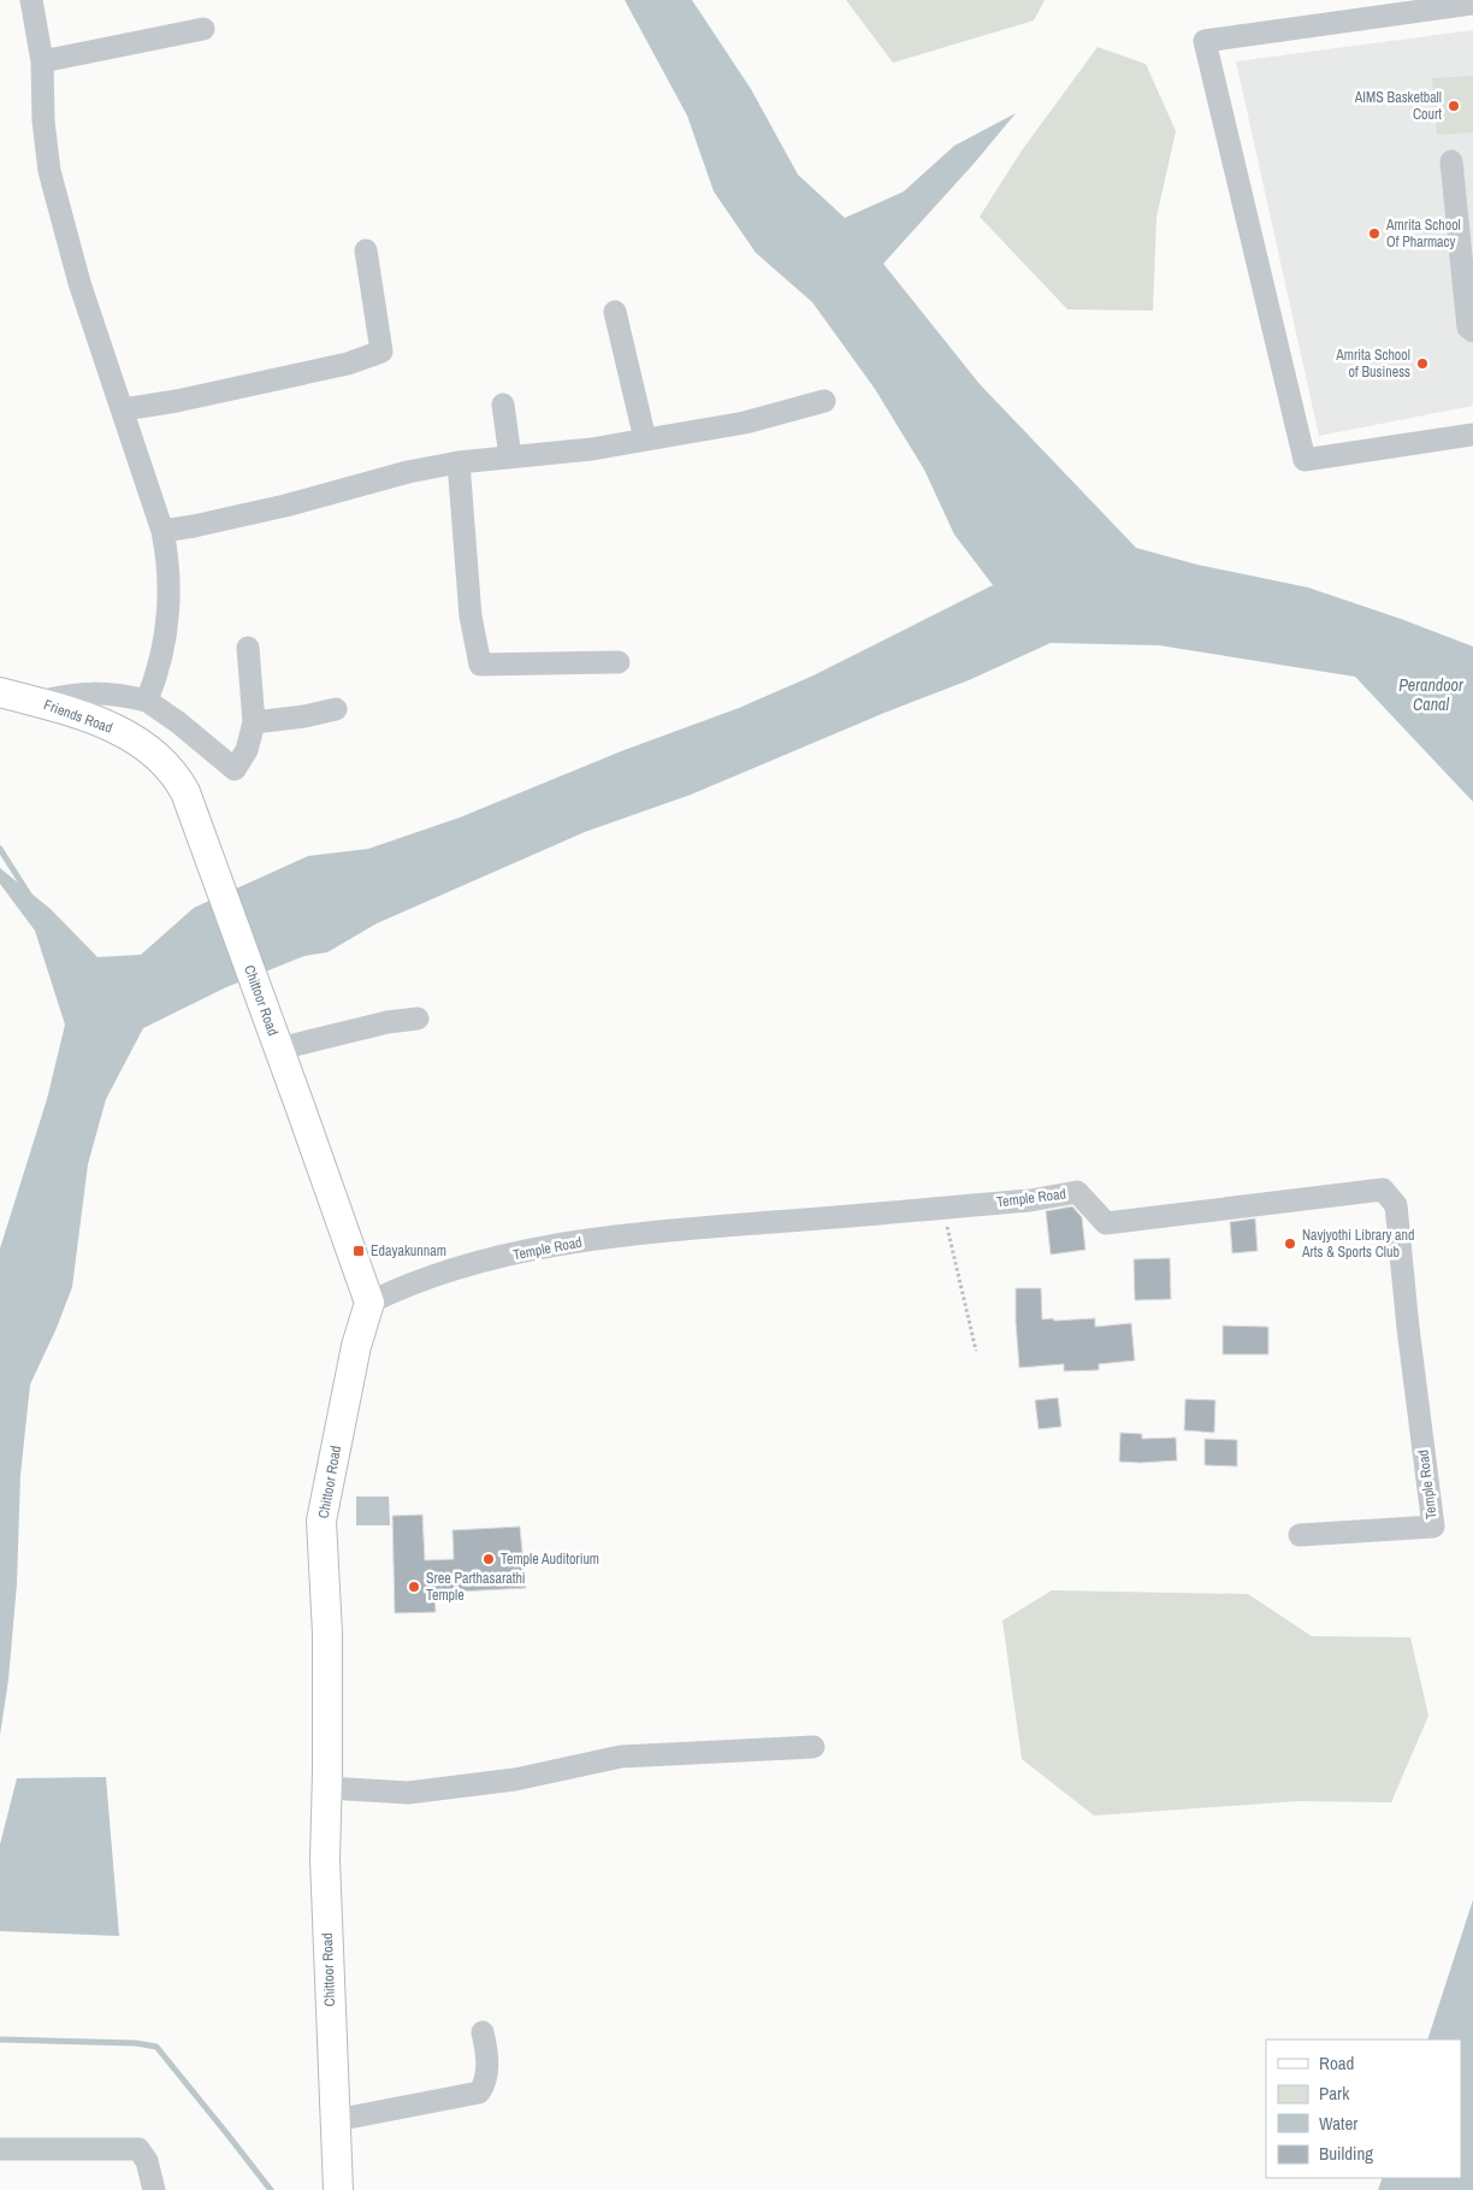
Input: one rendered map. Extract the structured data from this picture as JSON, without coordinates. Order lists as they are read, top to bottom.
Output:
{
  "streets": {
    "main road": ["Friends Road", "Chittoor Road"],
    "street": ["Temple Road"]
  },
  "crossings": [
    ["Friends Road", "Chittoor Road"],
    ["Chittoor Road", "Temple Road"]
  ],
  "water": ["Perandoor Canal"],
  "places": {
    "other": [
      "AIMS Basketball Court",
      "Amrita School Of Pharmacy",
      "Amrita School of Business",
      "Navjyothi Library and Arts & Sports Club",
      "Temple Auditorium",
      "Sree Parthasarathi Temple"
    ],
    "transit": ["Edayakunnam"]
  },
  "legend": [
    "Road",
    "Park",
    "Water",
    "Building"
  ]
}
